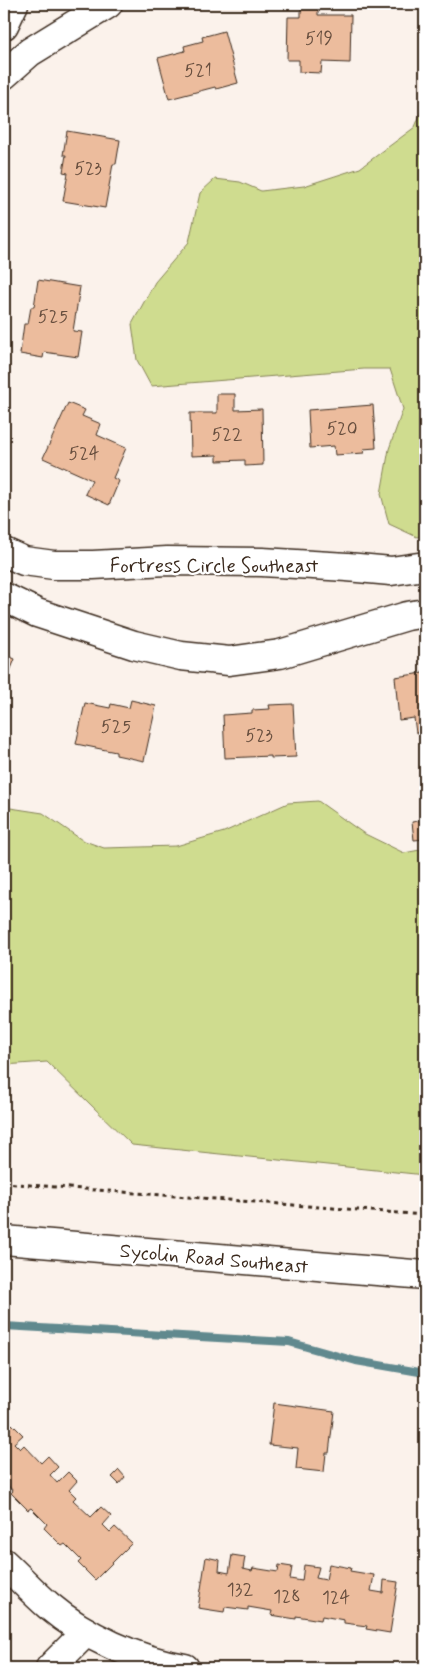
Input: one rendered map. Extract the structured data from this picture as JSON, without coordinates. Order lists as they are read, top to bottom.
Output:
{
  "streets": {
    "street": ["Fortress Circle Southeast", "Sycolin Road Southeast"]
  },
  "house_numbers": [
    "519",
    "521",
    "523",
    "525",
    "520",
    "522",
    "524",
    "525",
    "523",
    "132",
    "128",
    "124"
  ]
}
